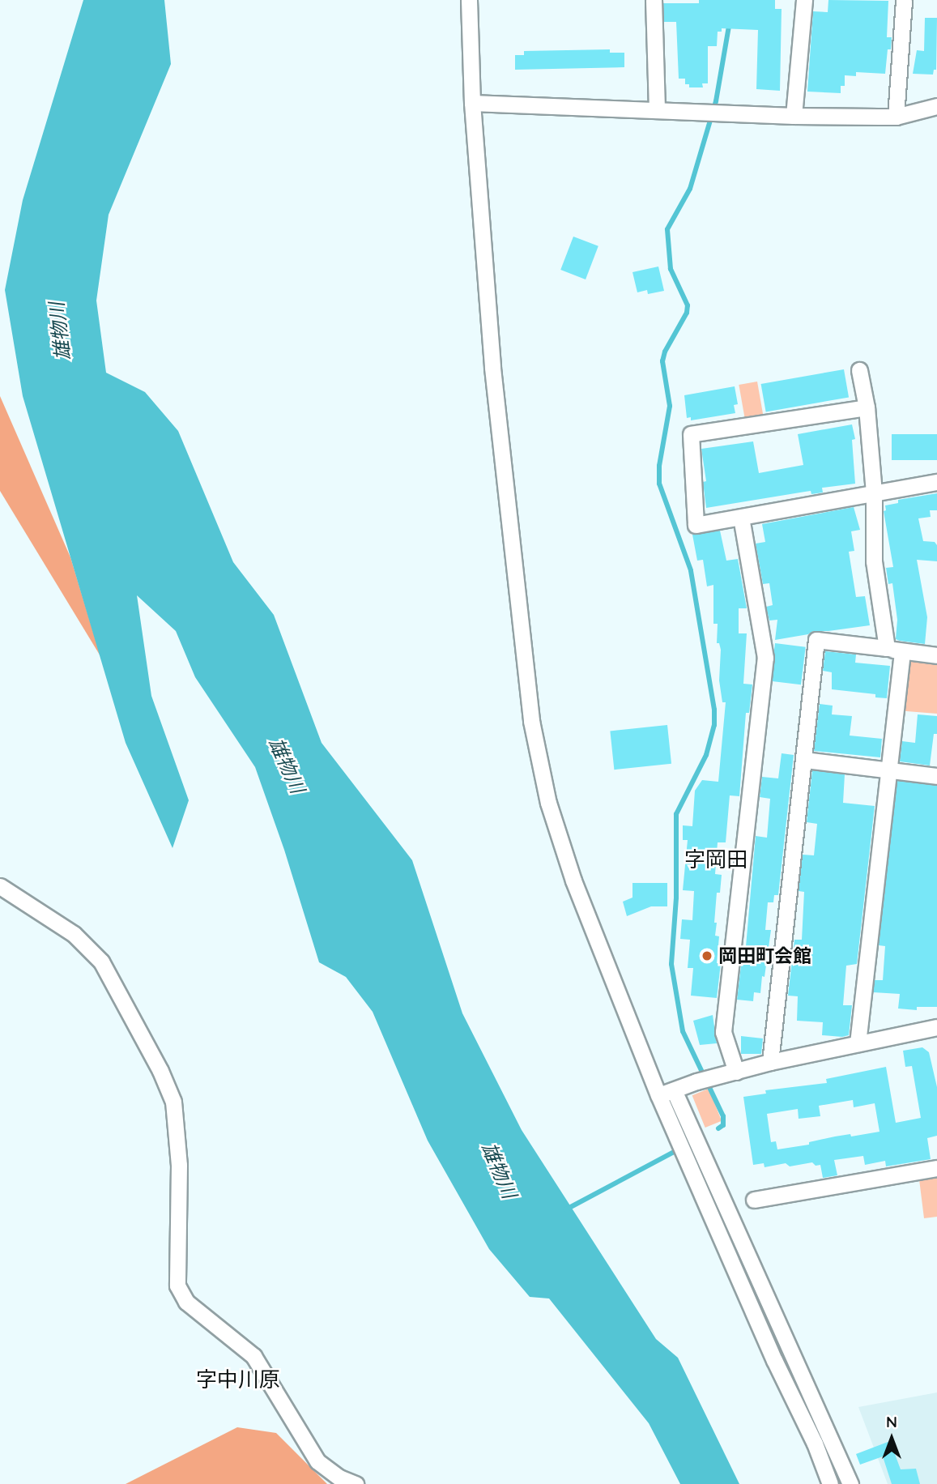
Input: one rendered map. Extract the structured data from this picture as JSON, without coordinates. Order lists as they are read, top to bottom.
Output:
{
  "districts": ["字岡田", "字中川原"],
  "water": ["雄物川"],
  "places": ["岡田町会館"],
  "north": "top"
}
